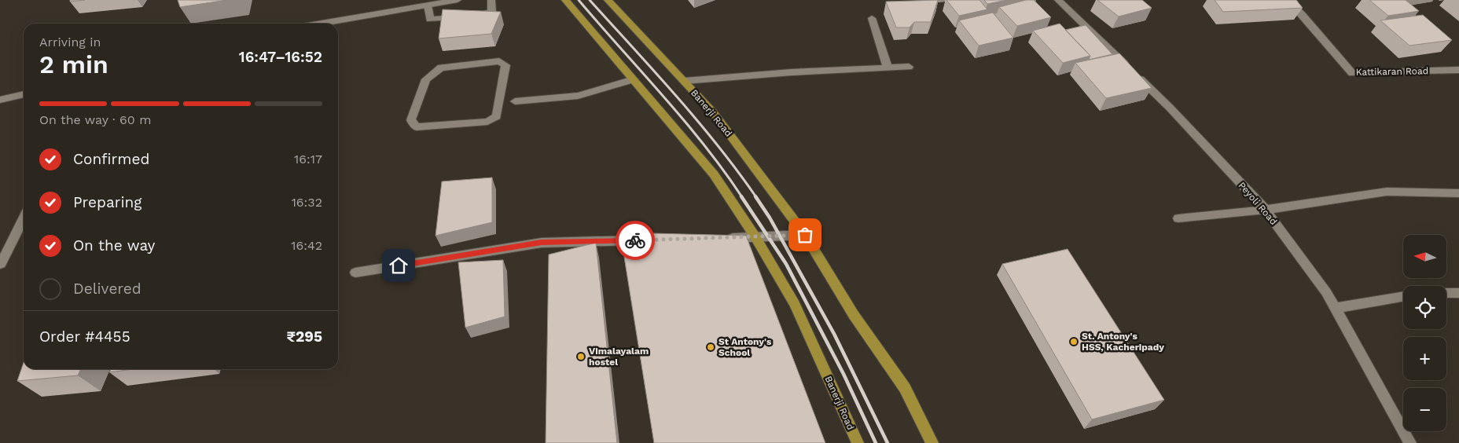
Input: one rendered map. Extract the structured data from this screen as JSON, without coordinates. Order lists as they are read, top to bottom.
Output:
{
  "streets": {
    "main road": ["Banerji Road"],
    "street": ["Kattikaran Road", "Peyoli Road"]
  },
  "places": ["St. Antony's HSS, Kacheripady", "St Antony's School", "Vimalayalam hostel"],
  "north": "left",
  "page": {
    "heading": ["2 min", "Arriving in", "16:47–16:52"],
    "panel": ["Order #4455", "₹295"],
    "bar": "On the way · 60 m",
    "list": [
      ["Confirmed", "16:17"],
      ["Preparing", "16:32"],
      ["On the way", "16:42"],
      "Delivered"
    ],
    "map_buttons": ["+", "−"]
  }
}
